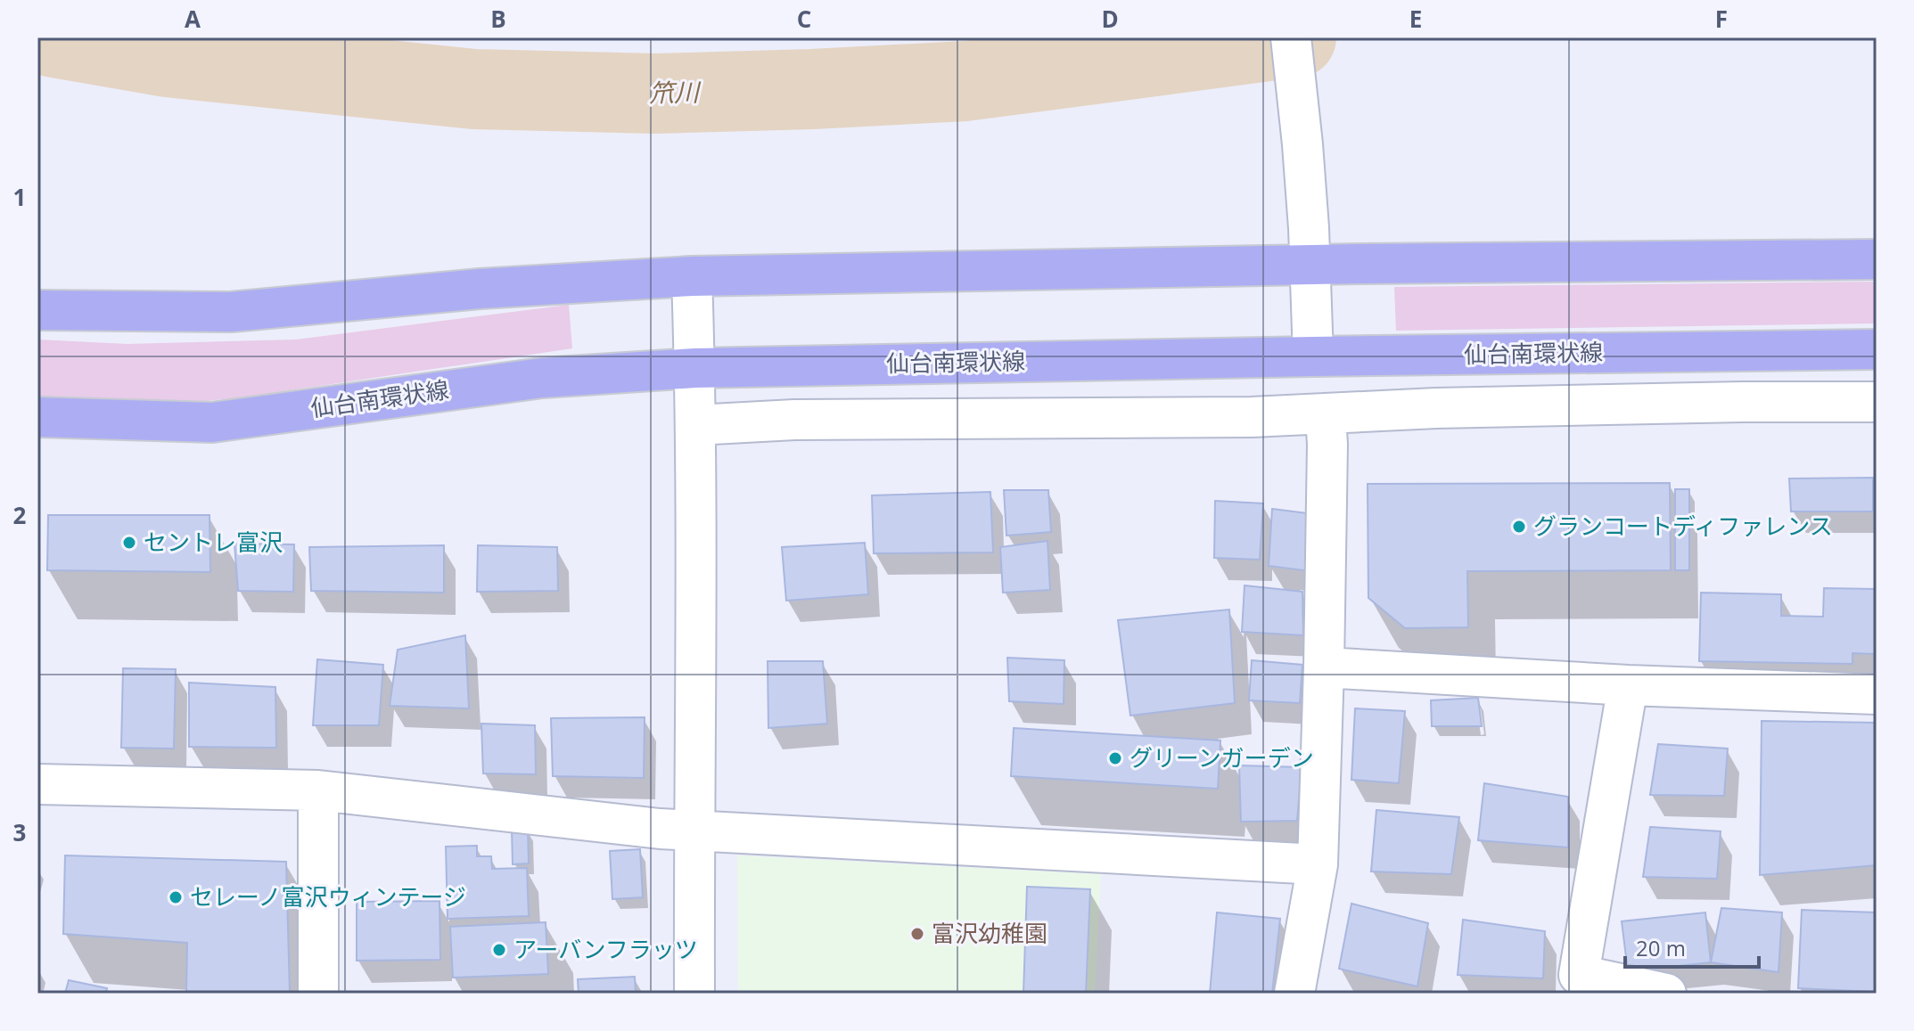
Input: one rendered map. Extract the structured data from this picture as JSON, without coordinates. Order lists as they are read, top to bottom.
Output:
{
  "streets": {
    "main road": ["仙台南環状線"]
  },
  "water": ["笊川"],
  "places": [
    "グランコートディファレンス",
    "セントレ富沢",
    "グリーンガーデン",
    "セレーノ富沢ウィンテージ",
    "富沢幼稚園",
    "アーバンフラッツ"
  ],
  "scale_bar": "20 m",
  "grid": {
    "columns": [
      "A",
      "B",
      "C",
      "D",
      "E",
      "F"
    ],
    "rows": ["1", "2", "3"]
  }
}
